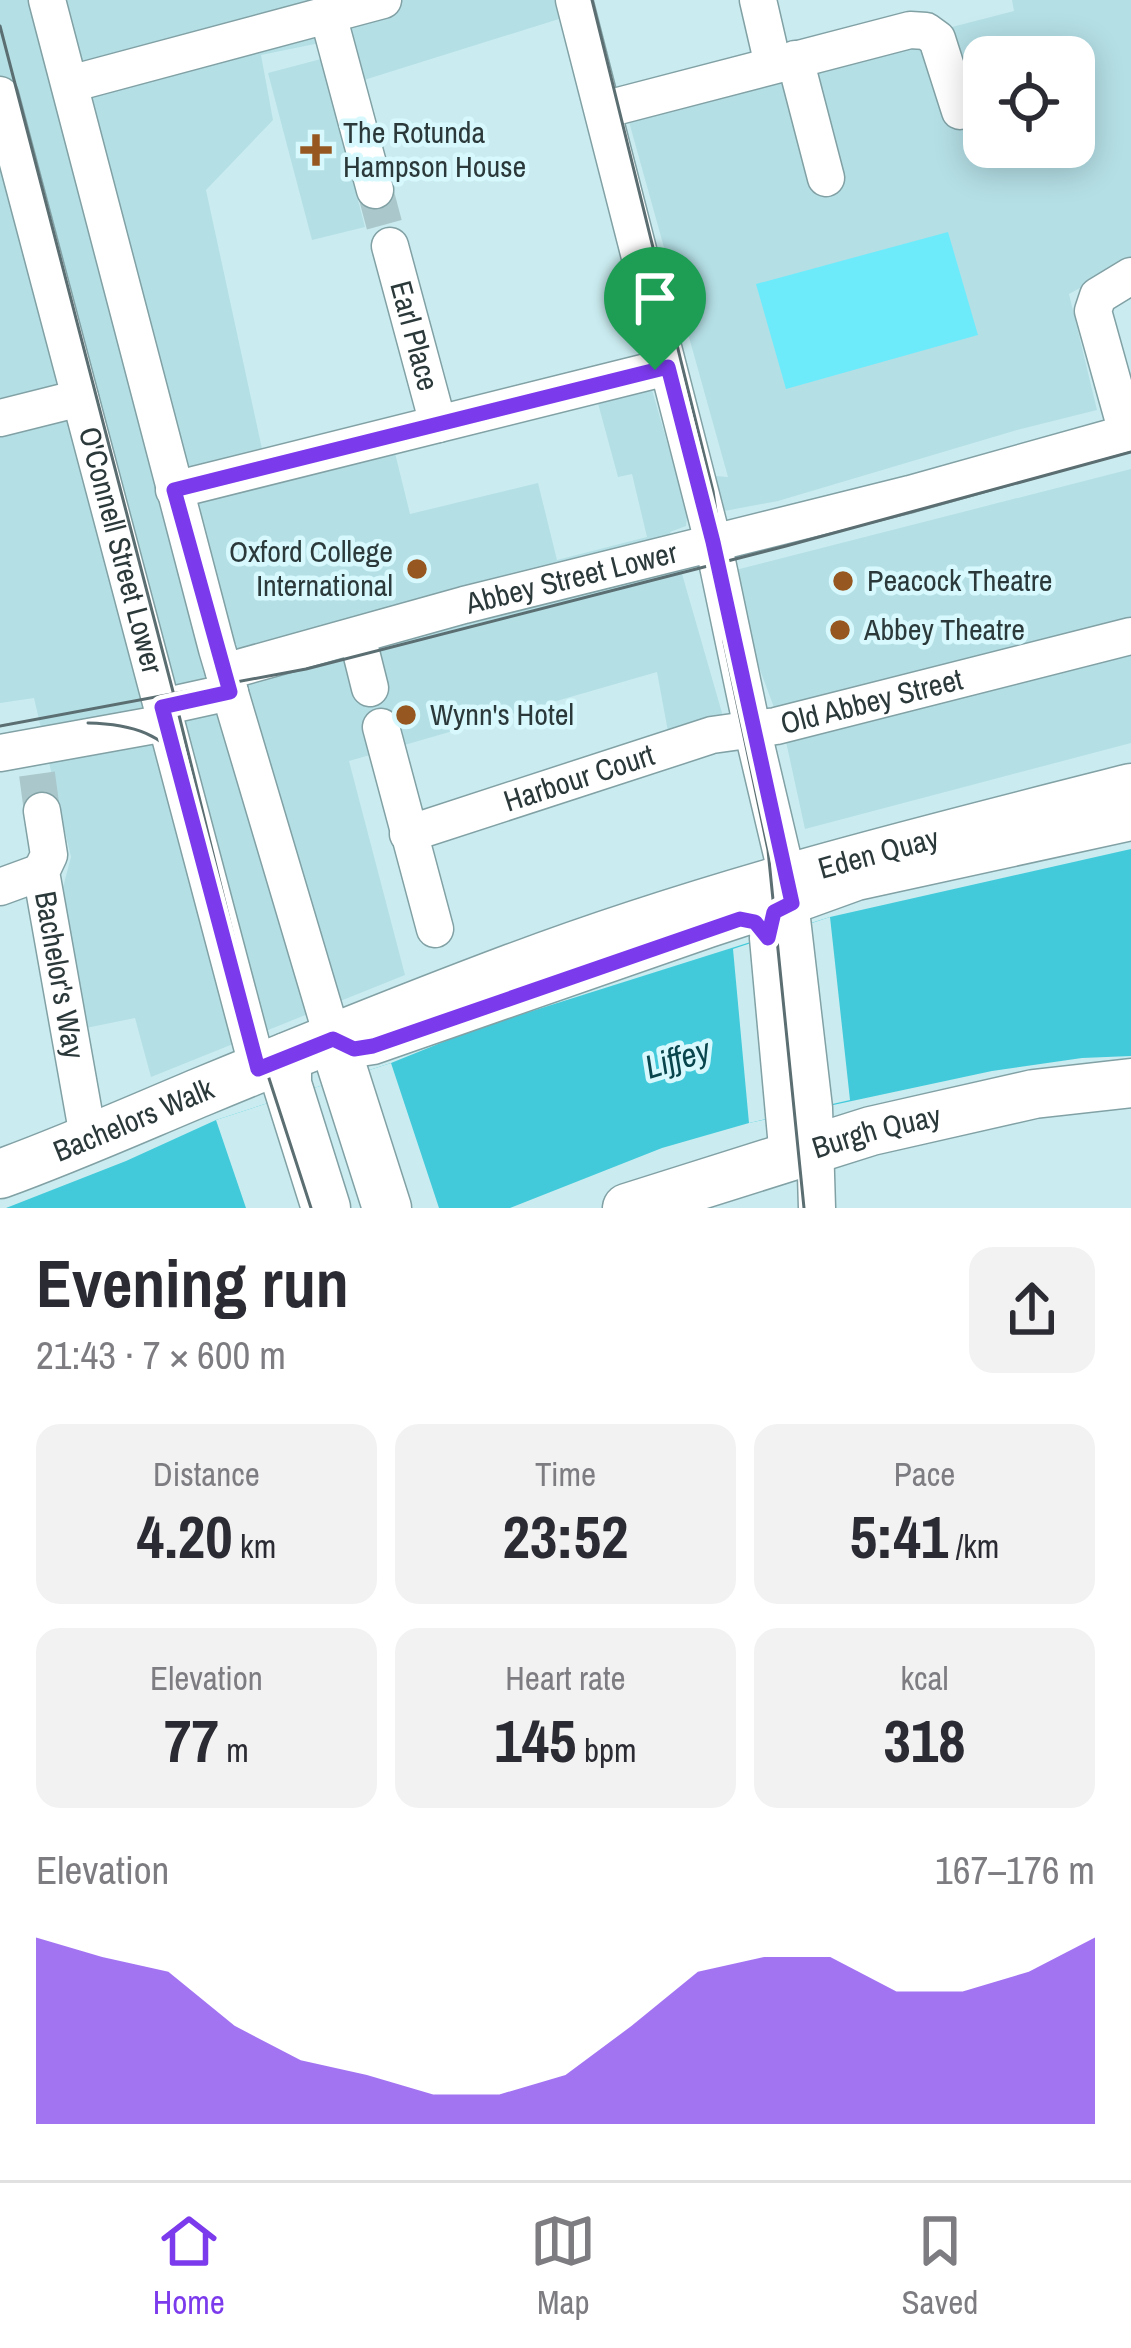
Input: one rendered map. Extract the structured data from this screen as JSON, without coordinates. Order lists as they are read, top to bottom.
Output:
{
  "streets": {
    "main road": ["Eden Quay", "Bachelors Walk", "Burgh Quay"],
    "street": [
      "Earl Place",
      "O'Connell Street Lower",
      "Abbey Street Lower",
      "Old Abbey Street",
      "Harbour Court",
      "Bachelor's Way"
    ]
  },
  "crossings": [
    ["O'Connell Street Lower", "Abbey Street Lower"],
    ["O'Connell Street Lower", "Bachelors Walk"],
    ["Old Abbey Street", "Harbour Court"],
    ["Eden Quay", "Bachelors Walk"],
    ["Bachelor's Way", "Bachelors Walk"]
  ],
  "water": ["Liffey"],
  "places": {
    "health": ["The Rotunda Hampson House"],
    "other": [
      "Oxford College International",
      "Peacock Theatre",
      "Abbey Theatre",
      "Wynn's Hotel"
    ]
  },
  "page": {
    "heading": ["Evening run", "21:43 · 7 × 600 m"],
    "stats": [
      ["Distance", "4.20 km"],
      ["Time", "23:52"],
      ["Pace", "5:41 /km"],
      ["Elevation", "77 m"],
      ["Heart rate", "145 bpm"],
      ["kcal", "318"]
    ],
    "chart": ["Elevation", "167–176 m"],
    "tabs": ["Home", "Map", "Saved"]
  }
}
